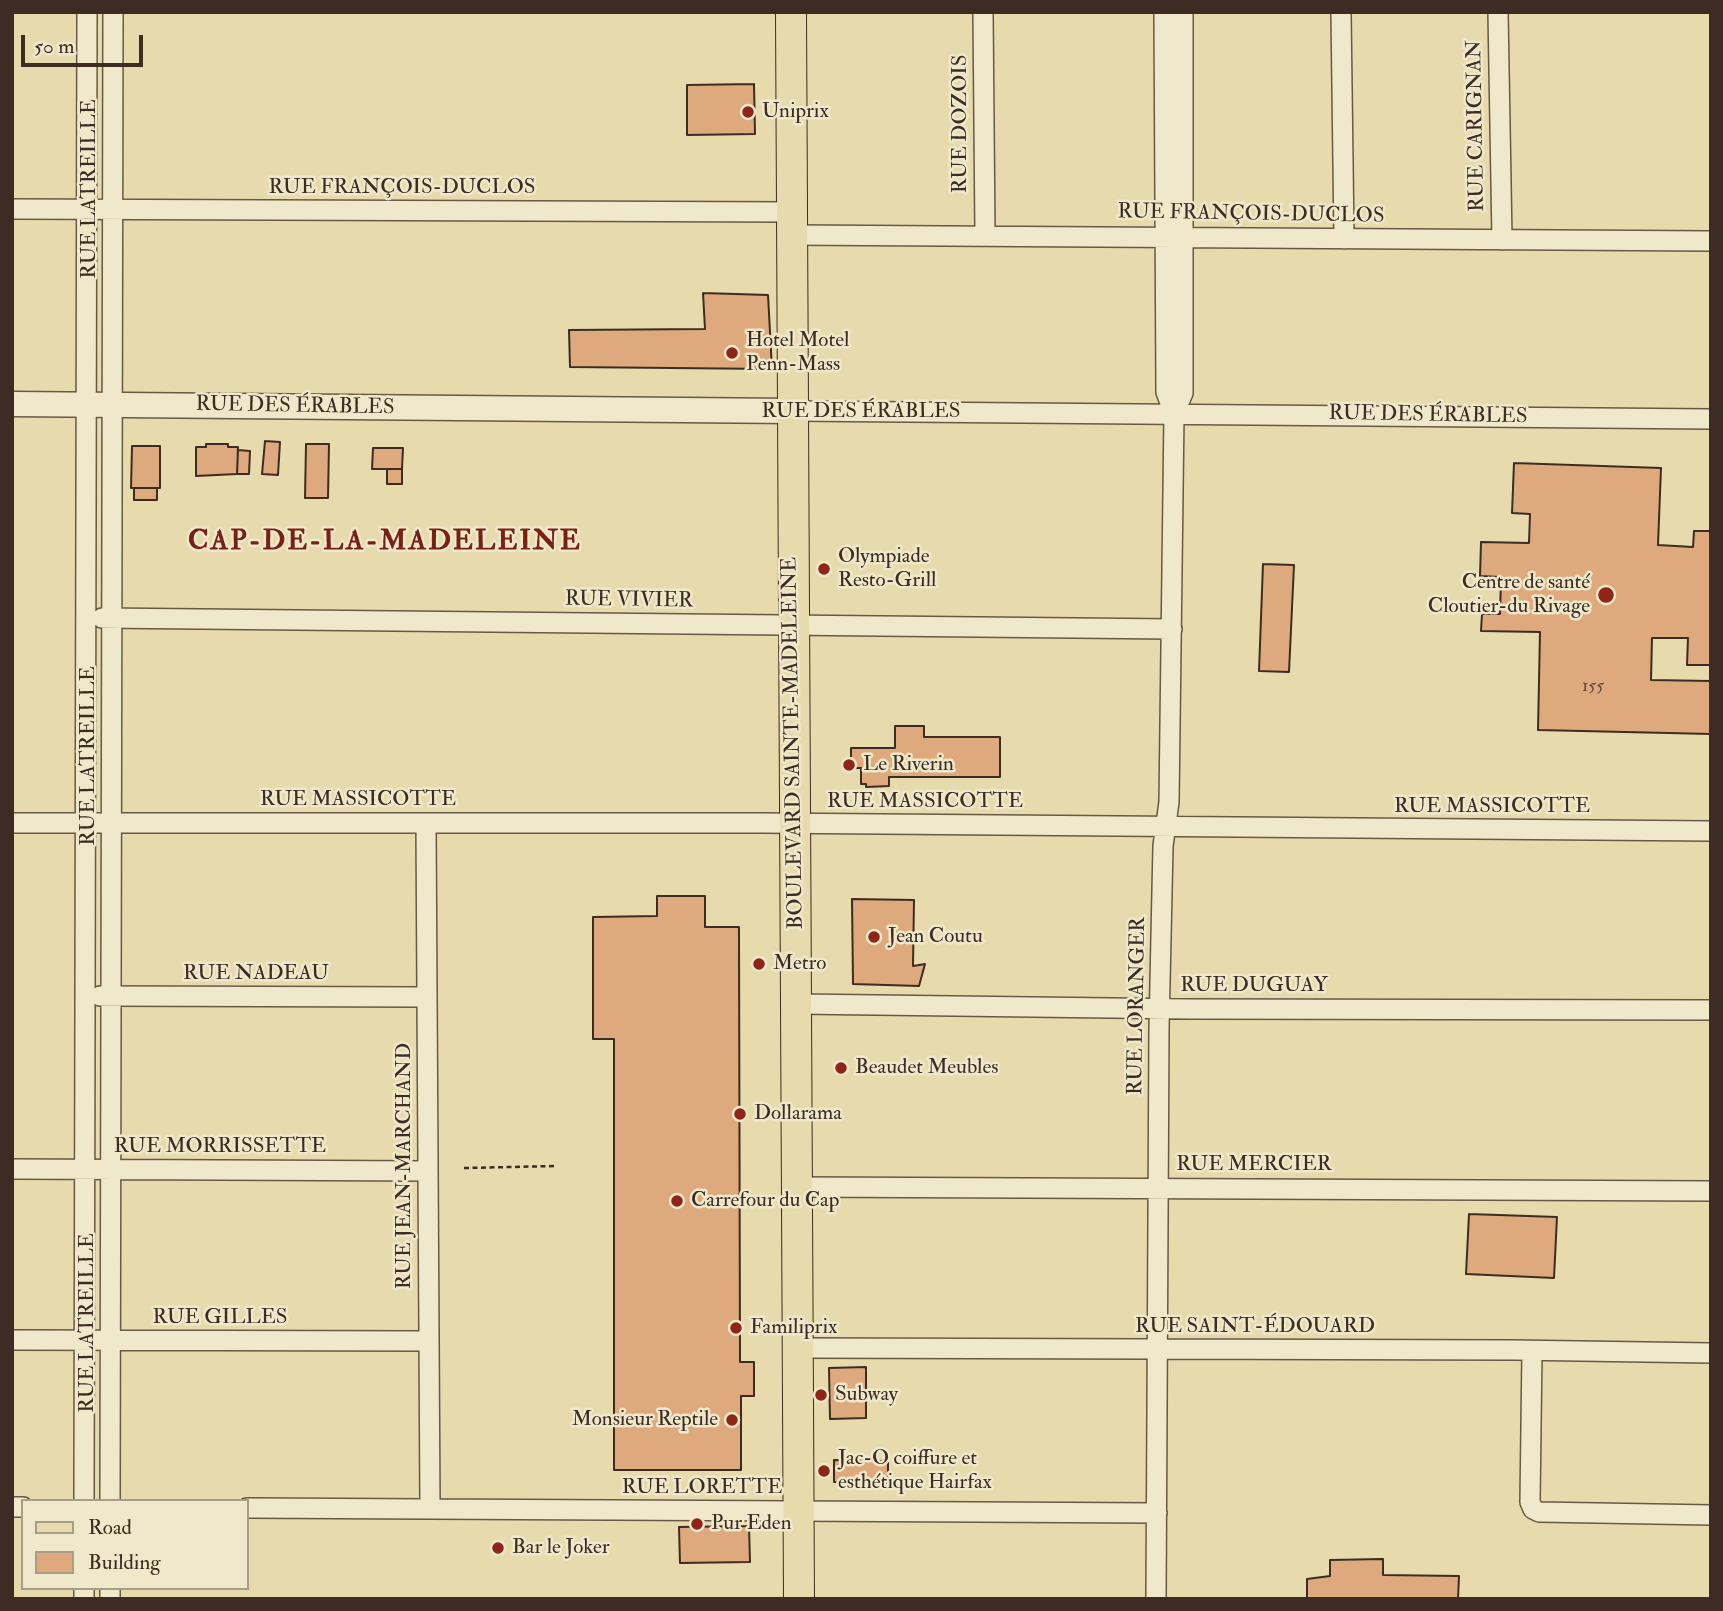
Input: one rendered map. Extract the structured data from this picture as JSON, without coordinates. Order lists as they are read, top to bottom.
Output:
{
  "streets": {
    "main road": ["BOULEVARD SAINTE-MADELEINE"],
    "street": [
      "RUE DOZOIS",
      "RUE CARIGNAN",
      "RUE FRANÇOIS-DUCLOS",
      "RUE LATREILLE",
      "RUE DES ÉRABLES",
      "RUE VIVIER",
      "RUE MASSICOTTE",
      "RUE NADEAU",
      "RUE DUGUAY",
      "RUE LORANGER",
      "RUE MORRISSETTE",
      "RUE MERCIER",
      "RUE JEAN-MARCHAND",
      "RUE GILLES",
      "RUE SAINT-ÉDOUARD",
      "RUE LORETTE"
    ]
  },
  "crossings": [
    ["RUE DOZOIS", "RUE FRANÇOIS-DUCLOS"],
    ["RUE CARIGNAN", "RUE FRANÇOIS-DUCLOS"],
    ["RUE FRANÇOIS-DUCLOS", "RUE LATREILLE"],
    ["RUE FRANÇOIS-DUCLOS", "BOULEVARD SAINTE-MADELEINE"],
    ["RUE FRANÇOIS-DUCLOS", "RUE LORANGER"],
    ["RUE LATREILLE", "RUE DES ÉRABLES"],
    ["RUE LATREILLE", "RUE VIVIER"],
    ["RUE LATREILLE", "RUE MASSICOTTE"],
    ["RUE LATREILLE", "RUE NADEAU"],
    ["RUE LATREILLE", "RUE MORRISSETTE"],
    ["RUE LATREILLE", "RUE GILLES"],
    ["RUE DES ÉRABLES", "BOULEVARD SAINTE-MADELEINE"],
    ["RUE DES ÉRABLES", "RUE LORANGER"],
    ["RUE VIVIER", "BOULEVARD SAINTE-MADELEINE"],
    ["RUE VIVIER", "RUE LORANGER"],
    ["BOULEVARD SAINTE-MADELEINE", "RUE MASSICOTTE"],
    ["BOULEVARD SAINTE-MADELEINE", "RUE DUGUAY"],
    ["BOULEVARD SAINTE-MADELEINE", "RUE MERCIER"],
    ["BOULEVARD SAINTE-MADELEINE", "RUE SAINT-ÉDOUARD"],
    ["BOULEVARD SAINTE-MADELEINE", "RUE LORETTE"],
    ["RUE MASSICOTTE", "RUE LORANGER"],
    ["RUE MASSICOTTE", "RUE JEAN-MARCHAND"],
    ["RUE NADEAU", "RUE JEAN-MARCHAND"],
    ["RUE DUGUAY", "RUE LORANGER"],
    ["RUE LORANGER", "RUE MERCIER"],
    ["RUE LORANGER", "RUE SAINT-ÉDOUARD"],
    ["RUE LORANGER", "RUE LORETTE"],
    ["RUE MORRISSETTE", "RUE JEAN-MARCHAND"],
    ["RUE JEAN-MARCHAND", "RUE GILLES"],
    ["RUE JEAN-MARCHAND", "RUE LORETTE"]
  ],
  "districts": ["CAP-DE-LA-MADELEINE"],
  "places": [
    "Uniprix",
    "Hotel Motel Penn-Mass",
    "Olympiade Resto-Grill",
    "Centre de santé Cloutier-du Rivage",
    "Le Riverin",
    "Jean Coutu",
    "Metro",
    "Beaudet Meubles",
    "Dollarama",
    "Carrefour du Cap",
    "Familiprix",
    "Subway",
    "Monsieur Reptile",
    "Jac-O coiffure et esthétique Hairfax",
    "Pur Eden",
    "Bar le Joker"
  ],
  "house_numbers": ["155"],
  "legend": ["Road", "Building"],
  "scale_bar": "50 m"
}
